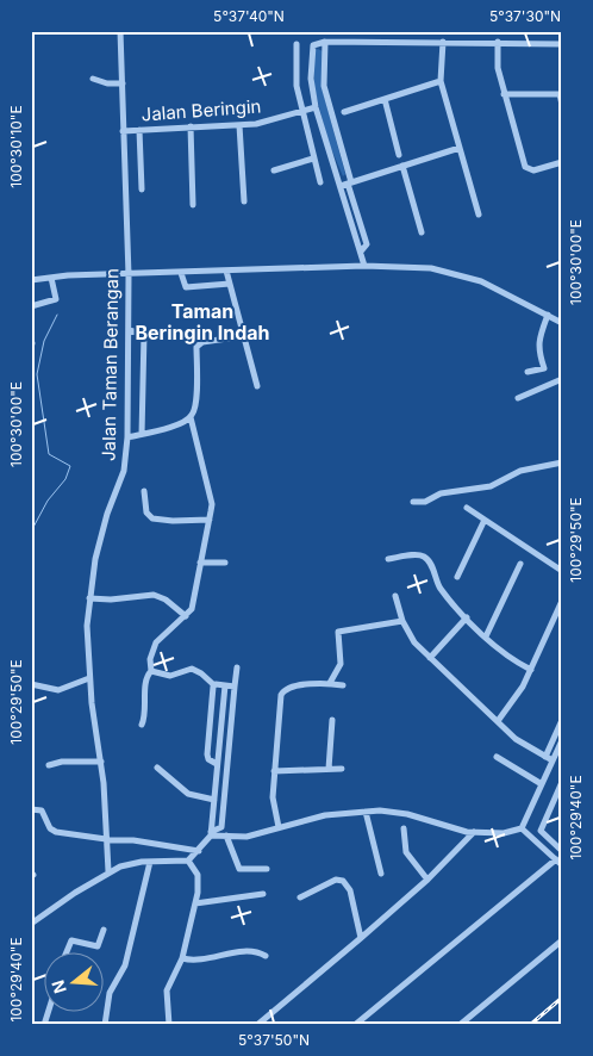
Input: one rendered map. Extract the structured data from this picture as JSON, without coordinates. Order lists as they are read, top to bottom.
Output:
{
  "streets": {
    "street": ["Jalan Beringin", "Jalan Taman Berangan"]
  },
  "crossings": [
    ["Jalan Beringin", "Jalan Taman Berangan"]
  ],
  "districts": ["Taman Beringin Indah"],
  "north": "left",
  "coordinates": [
    "5°37'40\"N",
    "5°37'30\"N",
    "100°30'10\"E",
    "100°30'00\"E",
    "100°29'50\"E",
    "100°29'40\"E",
    "5°37'50\"N"
  ]
}
